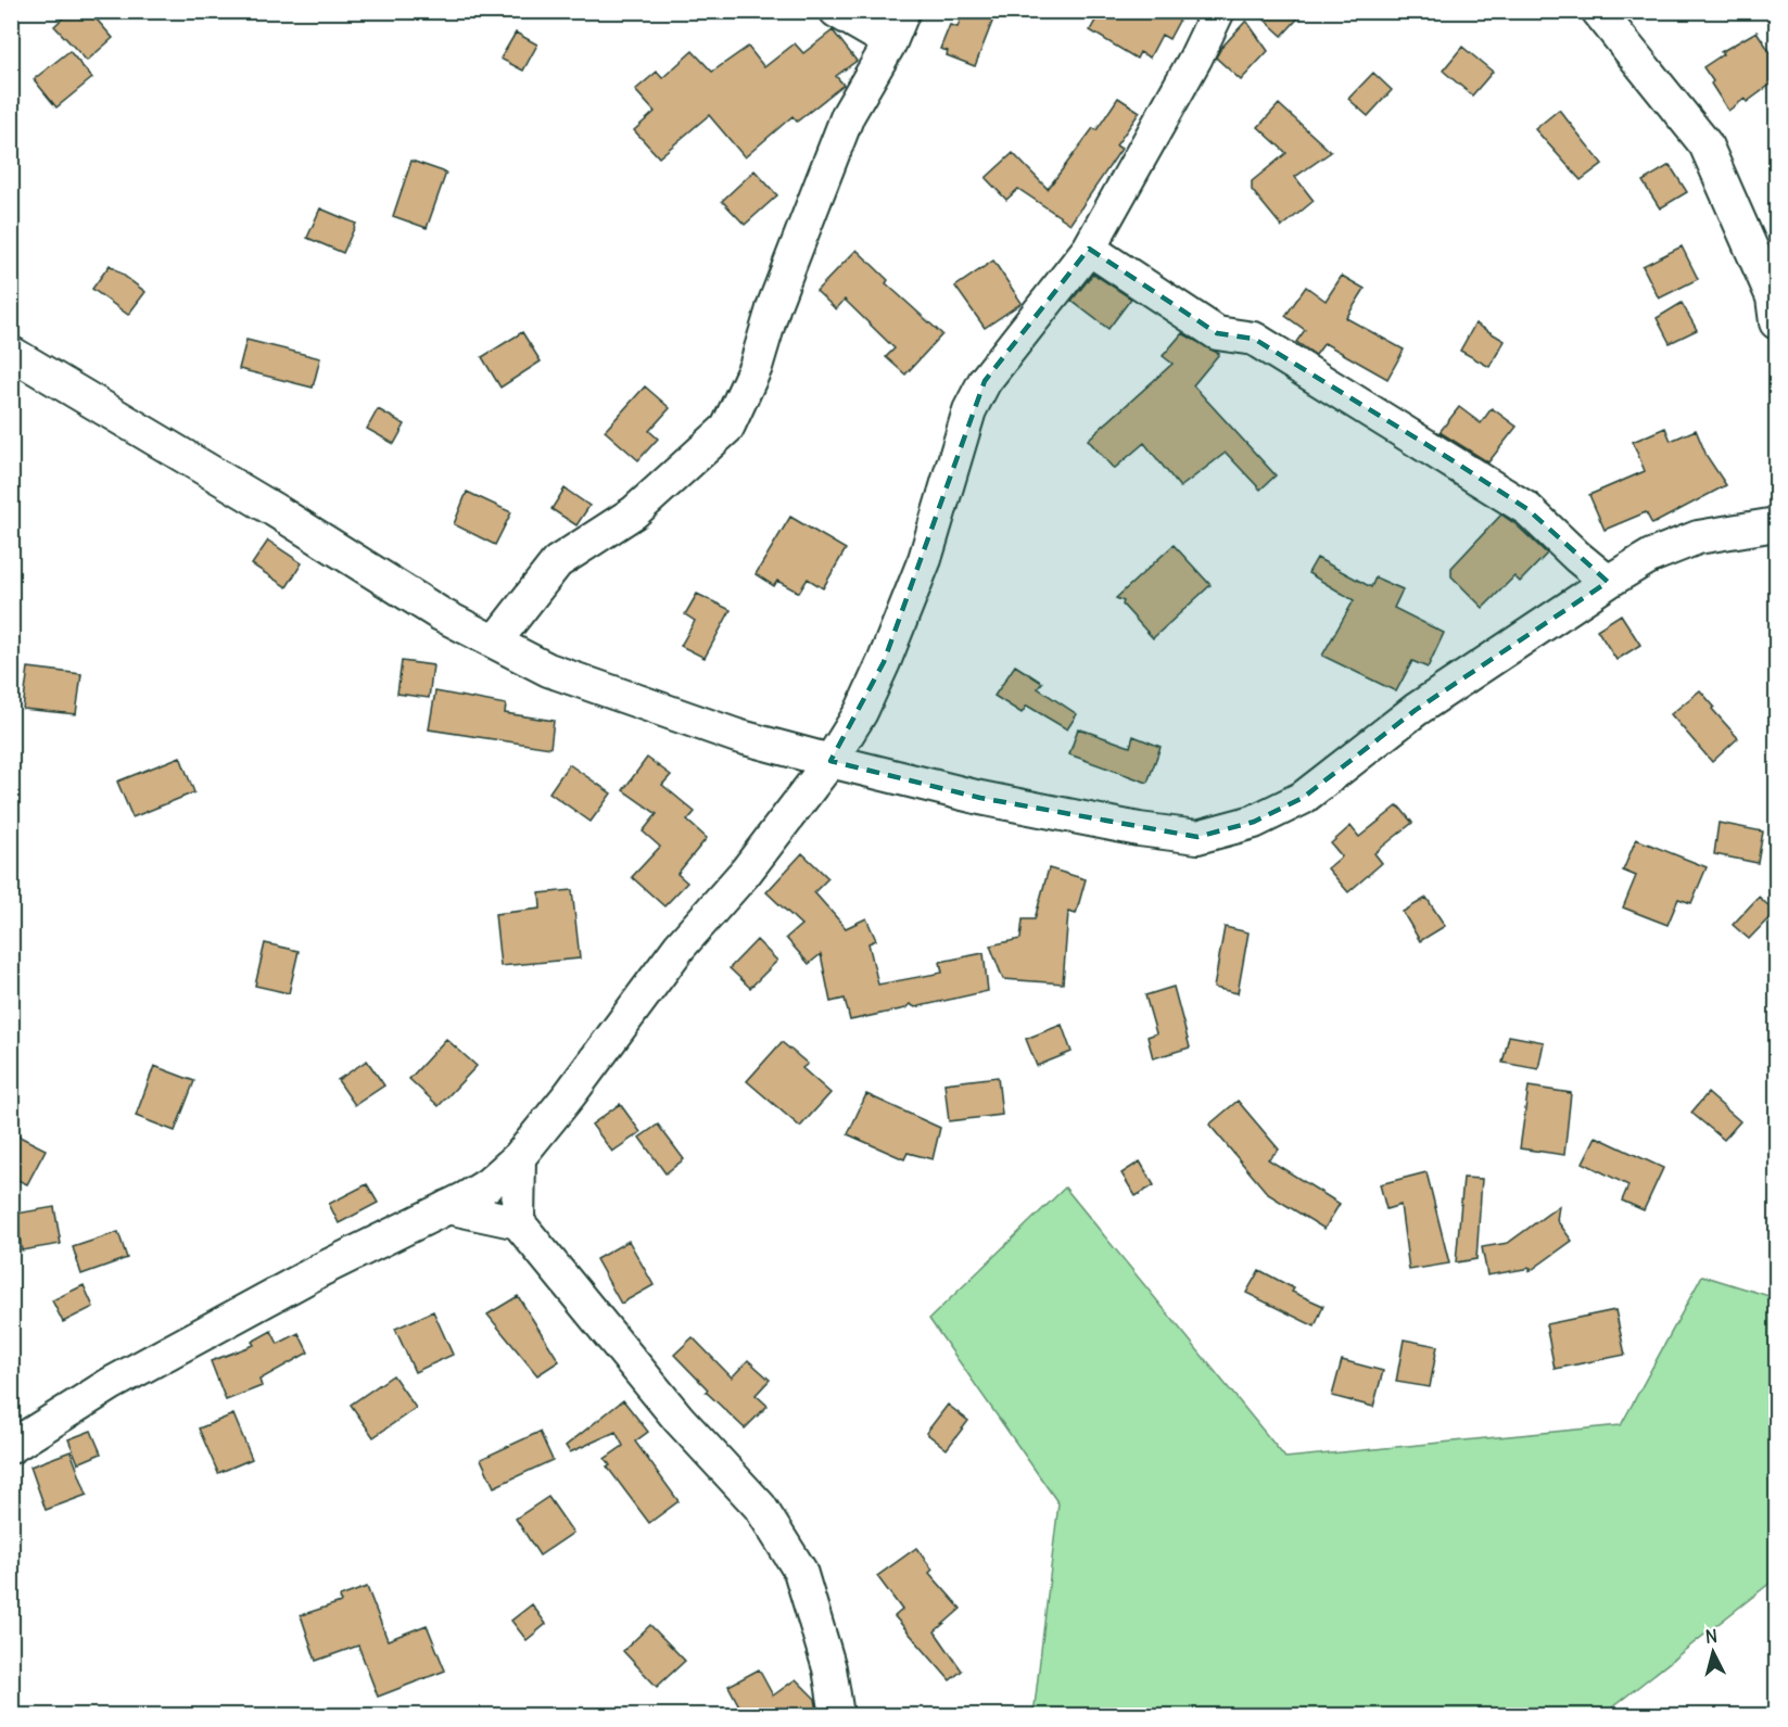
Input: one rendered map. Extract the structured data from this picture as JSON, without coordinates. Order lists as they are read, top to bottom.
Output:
{
  "north": "top"
}
